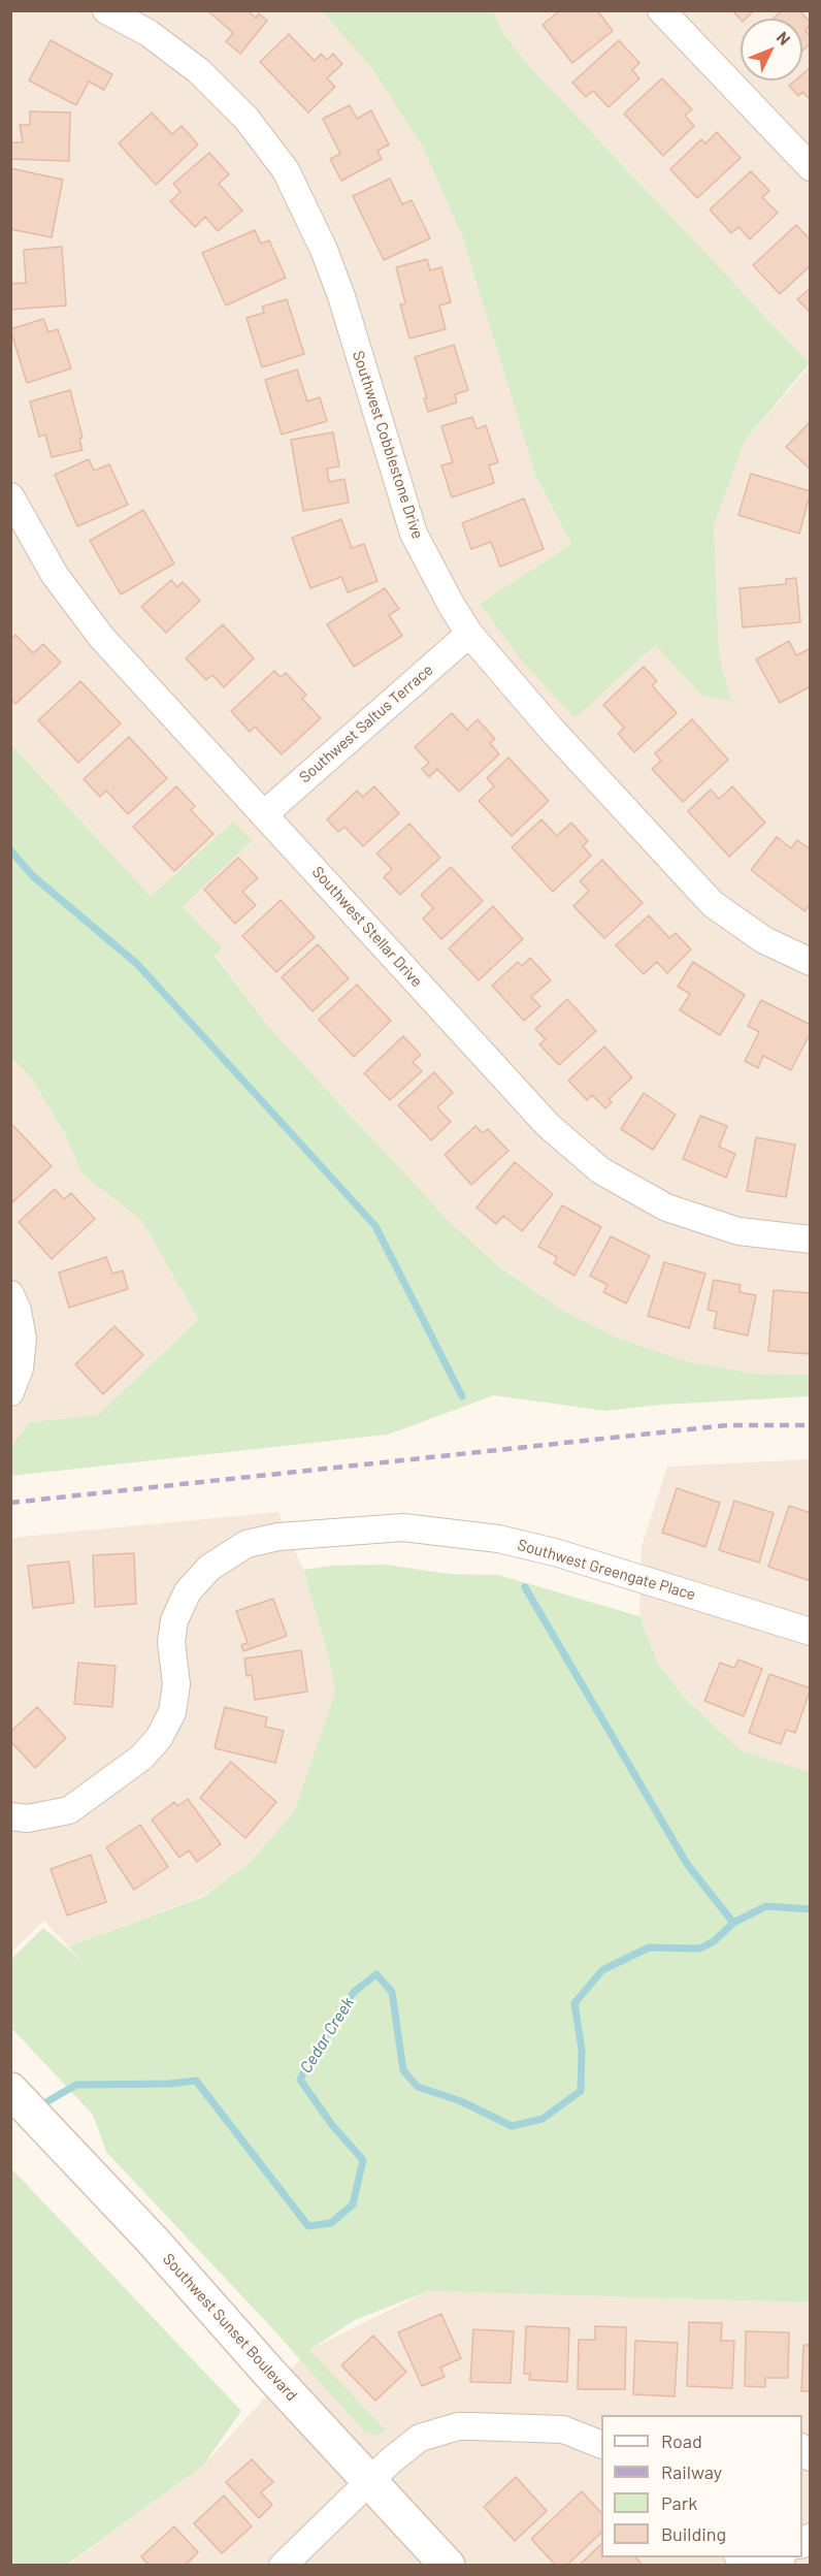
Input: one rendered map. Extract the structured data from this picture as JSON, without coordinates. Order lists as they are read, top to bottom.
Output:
{
  "streets": {
    "main road": ["Southwest Sunset Boulevard"],
    "street": [
      "Southwest Cobblestone Drive",
      "Southwest Saltus Terrace",
      "Southwest Stellar Drive",
      "Southwest Greengate Place"
    ]
  },
  "crossings": [
    ["Southwest Cobblestone Drive", "Southwest Saltus Terrace"],
    ["Southwest Saltus Terrace", "Southwest Stellar Drive"]
  ],
  "water": ["Cedar Creek"],
  "legend": [
    "Road",
    "Railway",
    "Park",
    "Building"
  ],
  "north": "top right"
}
